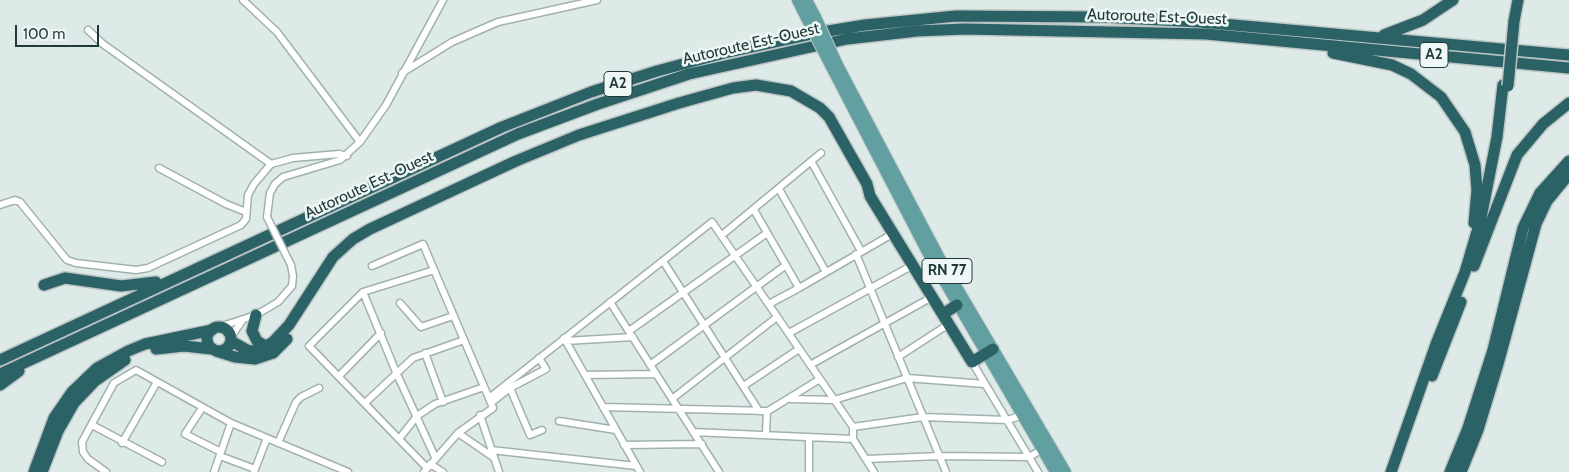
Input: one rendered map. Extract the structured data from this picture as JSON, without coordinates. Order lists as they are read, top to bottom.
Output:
{
  "streets": {
    "highway": ["Autoroute Est-Ouest", "A2"],
    "main road": ["RN 77"]
  },
  "scale_bar": "100 m"
}
